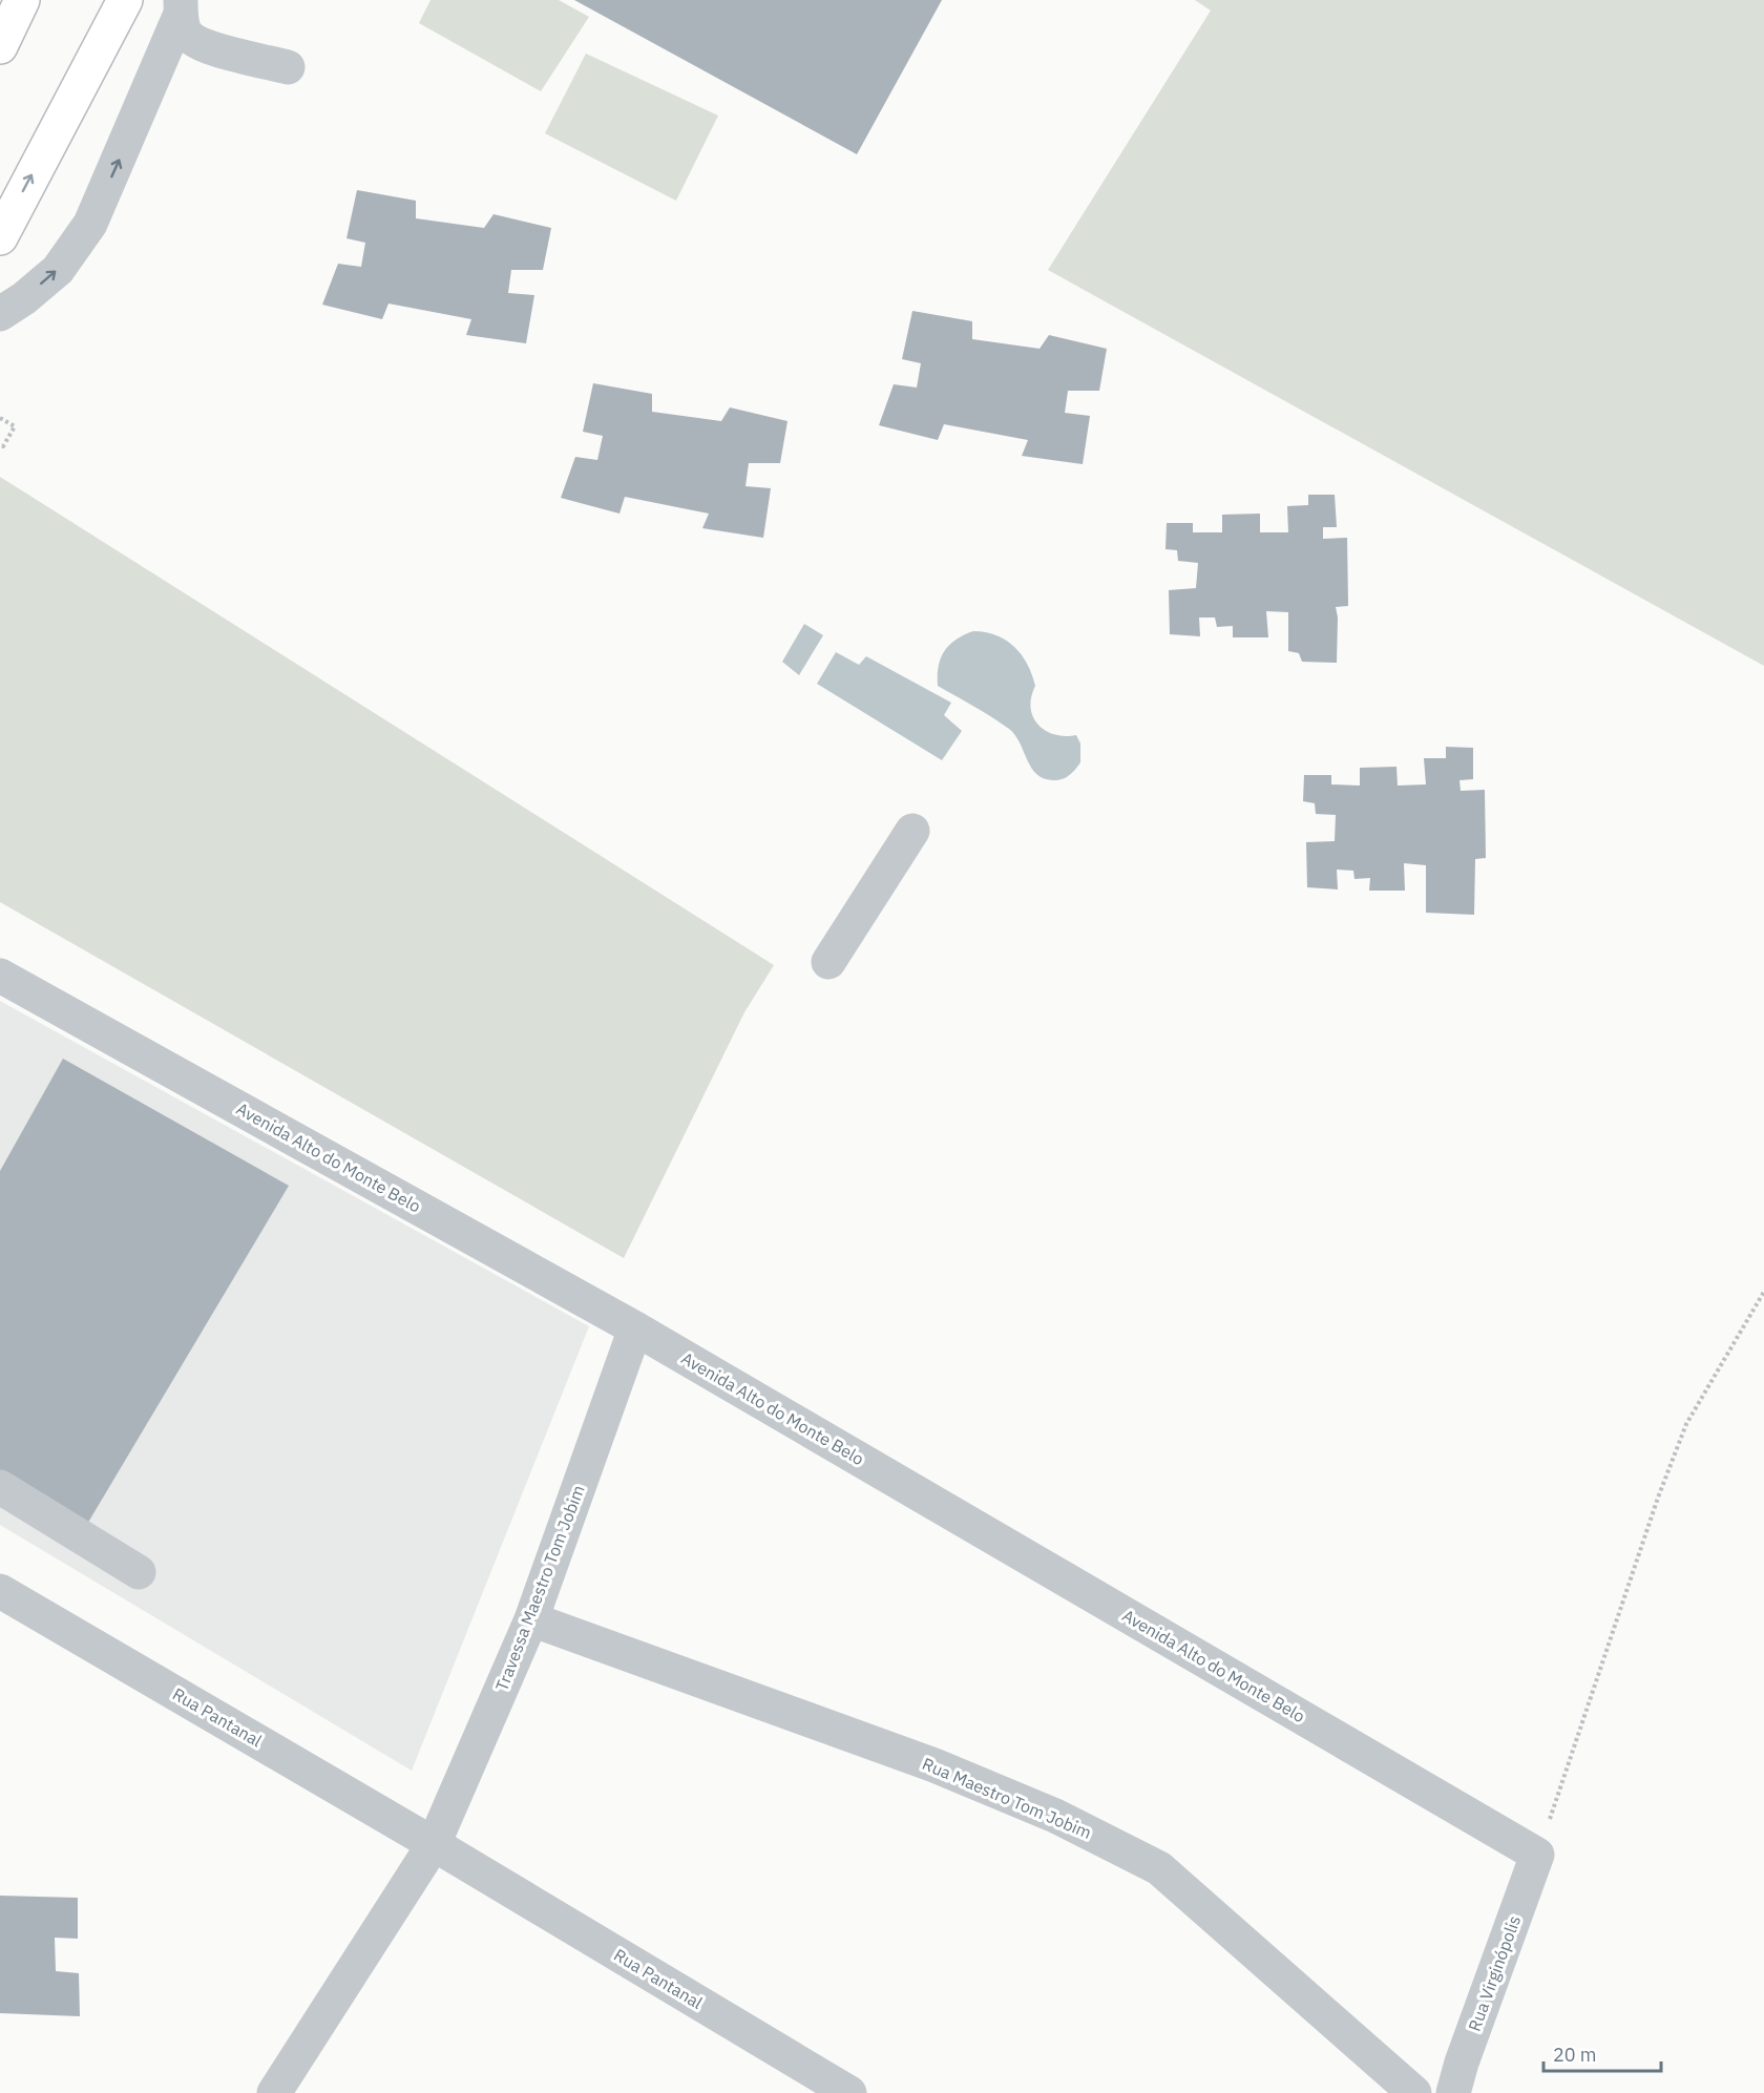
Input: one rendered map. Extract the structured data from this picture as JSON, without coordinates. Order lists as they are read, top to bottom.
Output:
{
  "streets": {
    "street": [
      "Avenida Alto do Monte Belo",
      "Travessa Maestro Tom Jobim",
      "Rua Pantanal",
      "Rua Maestro Tom Jobim",
      "Rua Virginópolis"
    ]
  },
  "crossings": [
    ["Avenida Alto do Monte Belo", "Travessa Maestro Tom Jobim"],
    ["Avenida Alto do Monte Belo", "Rua Virginópolis"],
    ["Travessa Maestro Tom Jobim", "Rua Pantanal"],
    ["Travessa Maestro Tom Jobim", "Rua Maestro Tom Jobim"]
  ],
  "scale_bar": "20 m"
}
